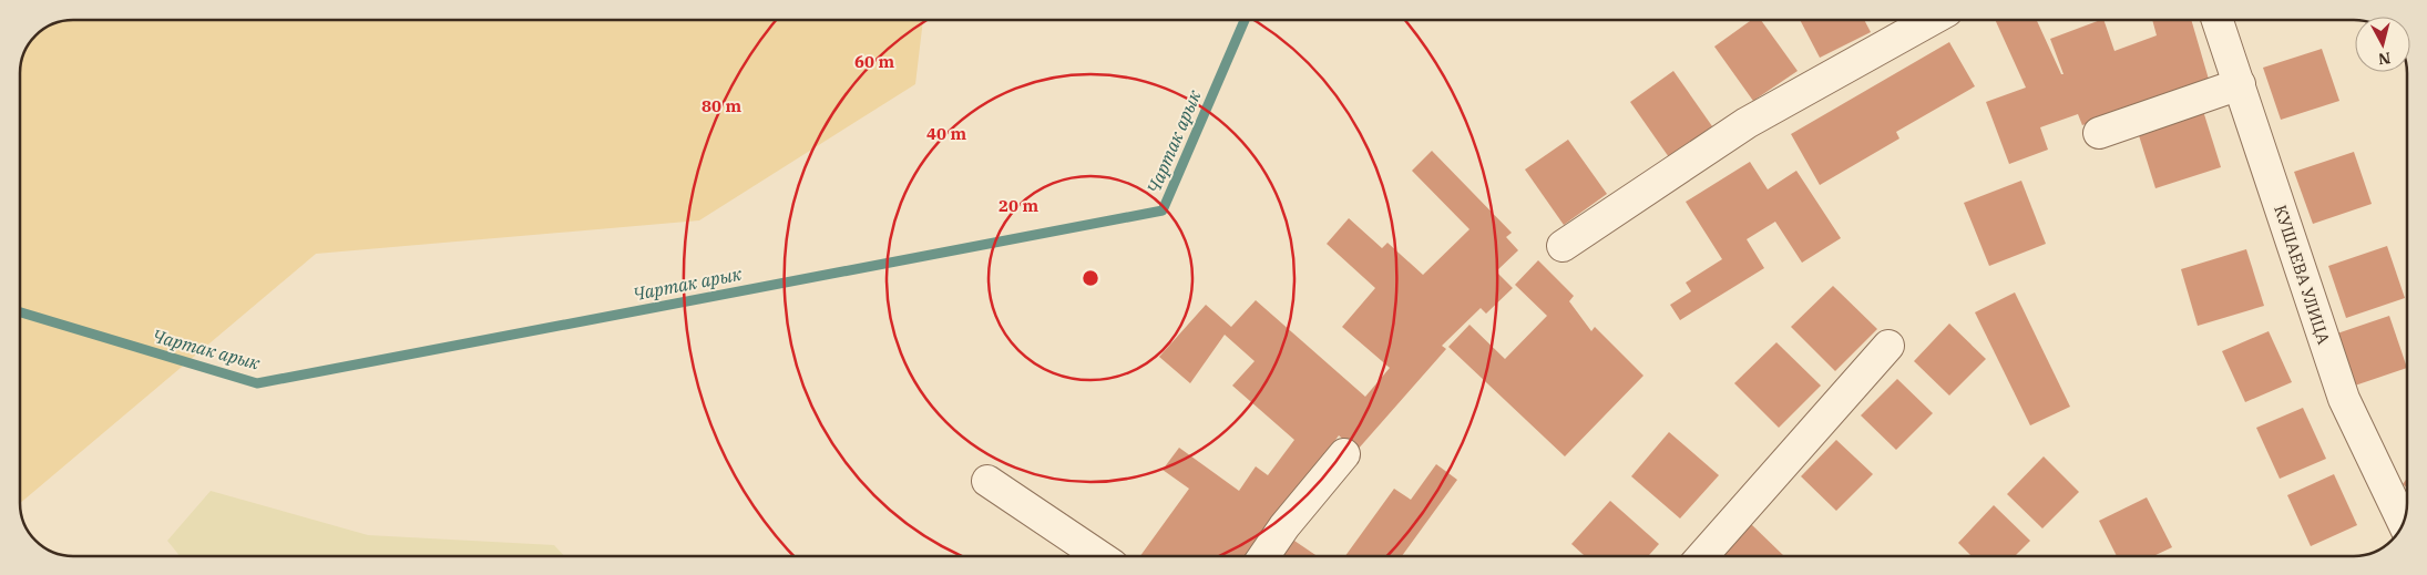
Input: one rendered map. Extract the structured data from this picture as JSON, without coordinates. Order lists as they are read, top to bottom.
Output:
{
  "streets": {
    "street": ["КУШАЕВА УЛИЦА"]
  },
  "water": ["Чартак арык"],
  "north": "bottom",
  "rings": [
    "60 m",
    "80 m",
    "40 m",
    "20 m"
  ]
}
